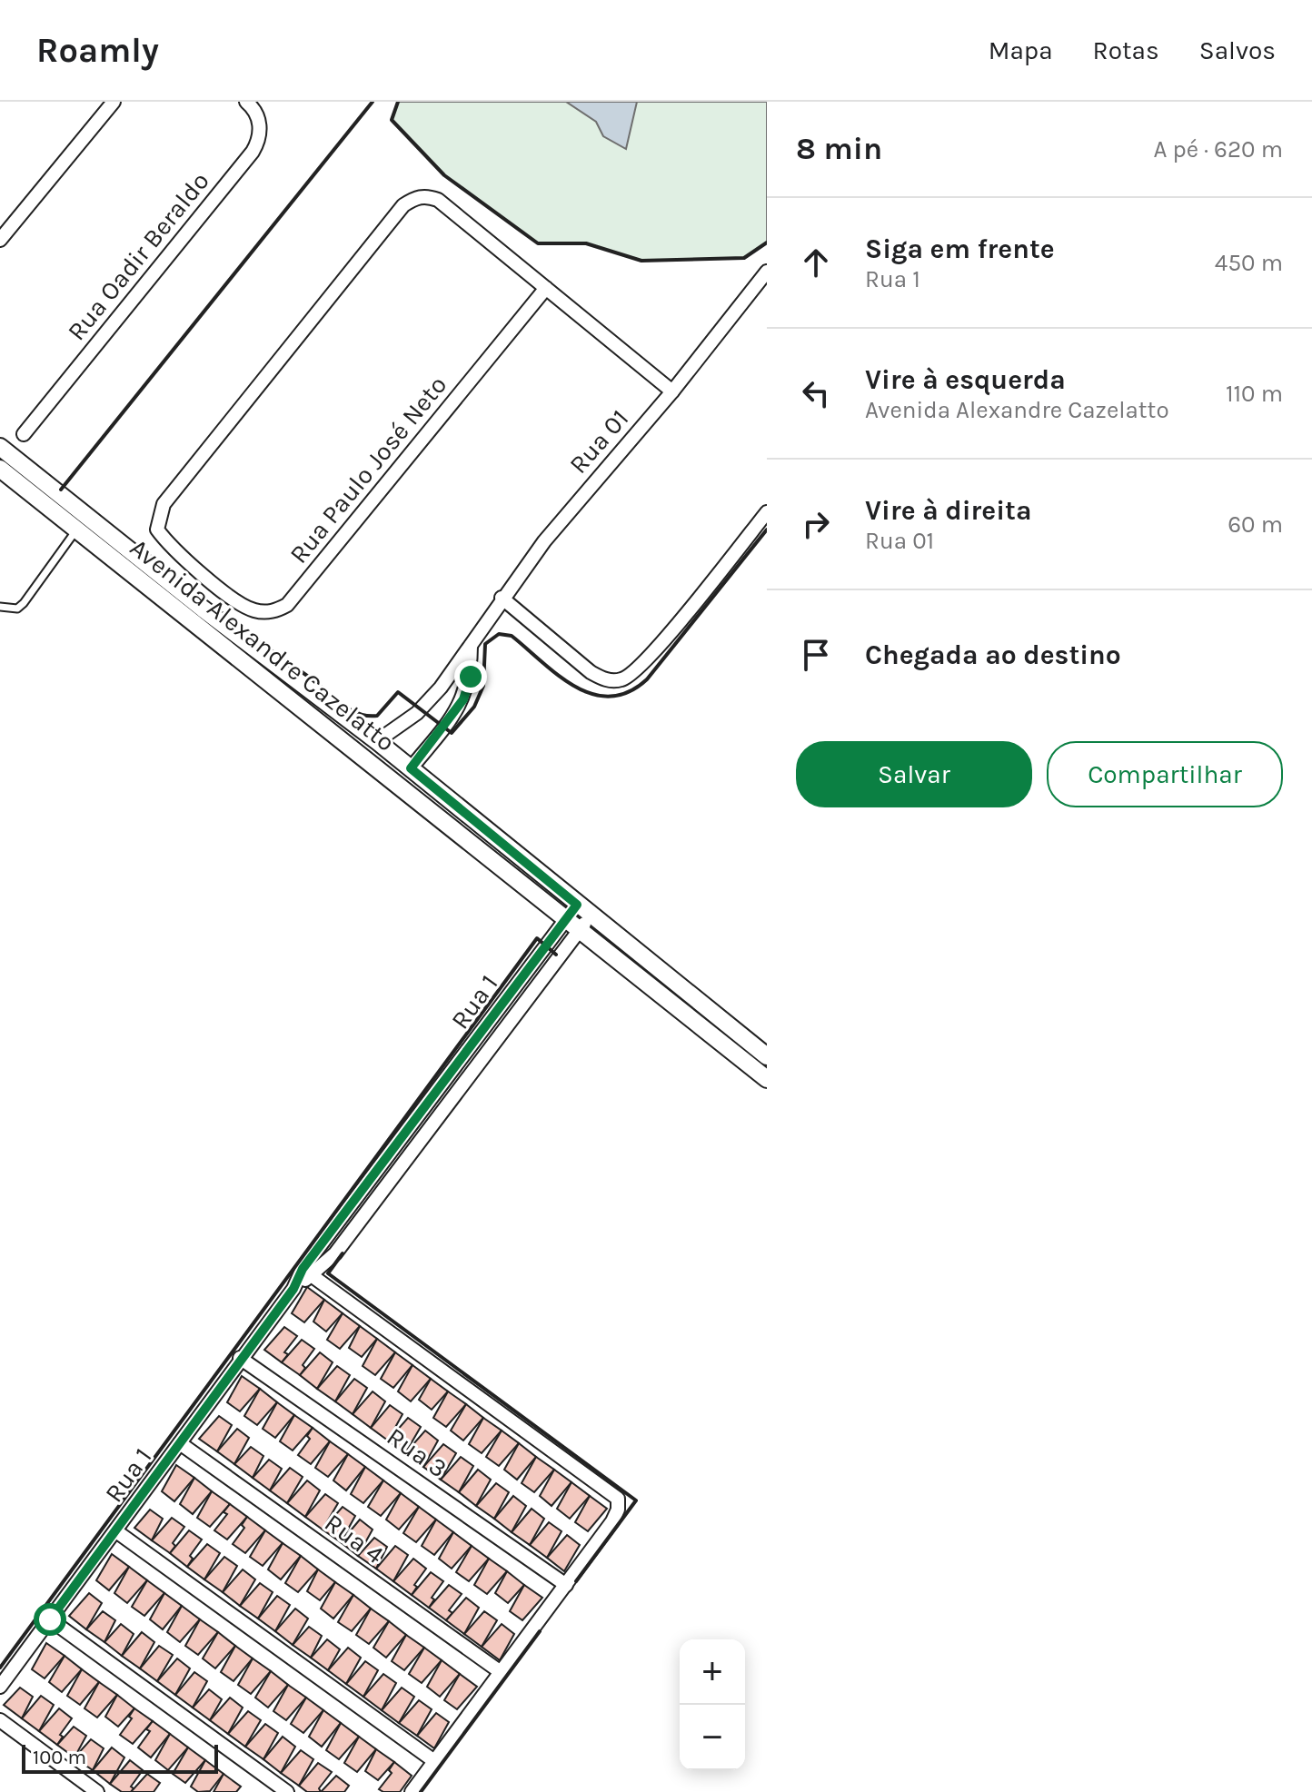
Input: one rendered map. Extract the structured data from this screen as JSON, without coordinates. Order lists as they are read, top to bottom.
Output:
{
  "streets": {
    "main road": ["Avenida Alexandre Cazelatto"],
    "street": [
      "Rua Oadir Beraldo",
      "Rua 01",
      "Rua Paulo José Neto",
      "Rua 1",
      "Rua 3",
      "Rua 4"
    ]
  },
  "crossings": [
    ["Rua 01", "Avenida Alexandre Cazelatto"],
    ["Avenida Alexandre Cazelatto", "Rua 1"],
    ["Rua 1", "Rua 3"],
    ["Rua 1", "Rua 4"]
  ],
  "scale_bar": "100 m",
  "page": {
    "header": "Roamly",
    "nav": ["Mapa", "Rotas", "Salvos"],
    "heading": ["8 min", "A pé · 620 m"],
    "list": [
      ["Siga em frente", "Rua 1", "450 m"],
      ["Vire à esquerda", "Avenida Alexandre Cazelatto", "110 m"],
      ["Vire à direita", "Rua 01", "60 m"],
      "Chegada ao destino"
    ],
    "buttons": ["Salvar", "Compartilhar"],
    "map_buttons": ["+", "−"],
    "scale": "100 m"
  }
}
